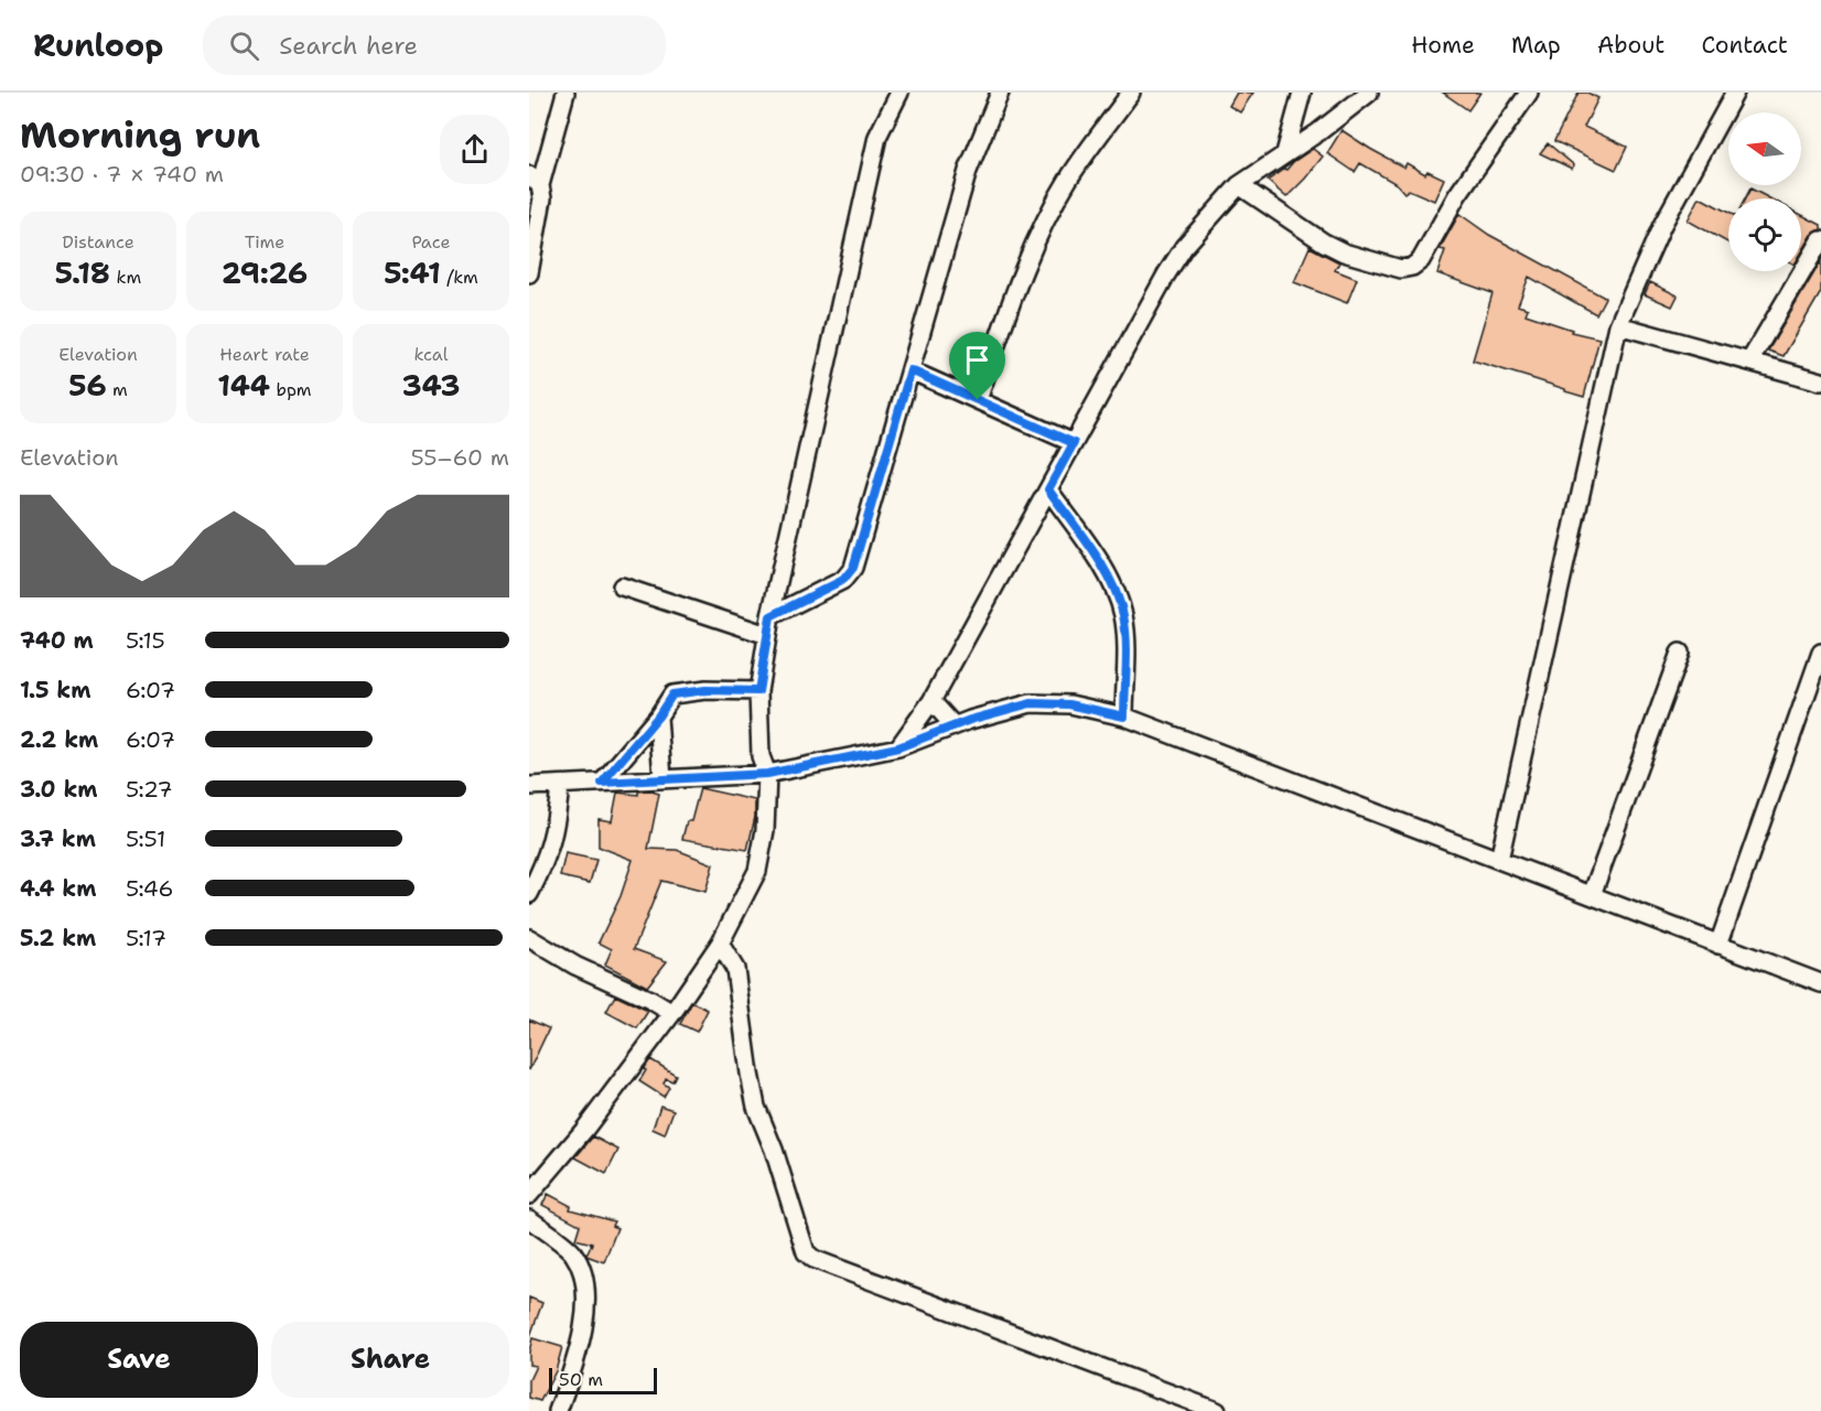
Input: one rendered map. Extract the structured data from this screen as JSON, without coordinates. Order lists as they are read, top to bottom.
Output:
{
  "scale_bar": "50 m",
  "north": "left",
  "page": {
    "header": "Runloop",
    "search": "Search here",
    "nav": [
      "Home",
      "Map",
      "About",
      "Contact"
    ],
    "heading": ["Morning run", "09:30 · 7 × 740 m"],
    "stats": [
      ["Distance", "5.18 km"],
      ["Time", "29:26"],
      ["Pace", "5:41 /km"],
      ["Elevation", "56 m"],
      ["Heart rate", "144 bpm"],
      ["kcal", "343"]
    ],
    "chart": ["Elevation", "55–60 m"],
    "list": [
      {
        "name": "740 m",
        "note": "5:15"
      },
      {
        "name": "1.5 km",
        "note": "6:07"
      },
      {
        "name": "2.2 km",
        "note": "6:07"
      },
      {
        "name": "3.0 km",
        "note": "5:27"
      },
      {
        "name": "3.7 km",
        "note": "5:51"
      },
      {
        "name": "4.4 km",
        "note": "5:46"
      },
      {
        "name": "5.2 km",
        "note": "5:17"
      }
    ],
    "buttons": ["Save", "Share"],
    "scale": "50 m"
  }
}
